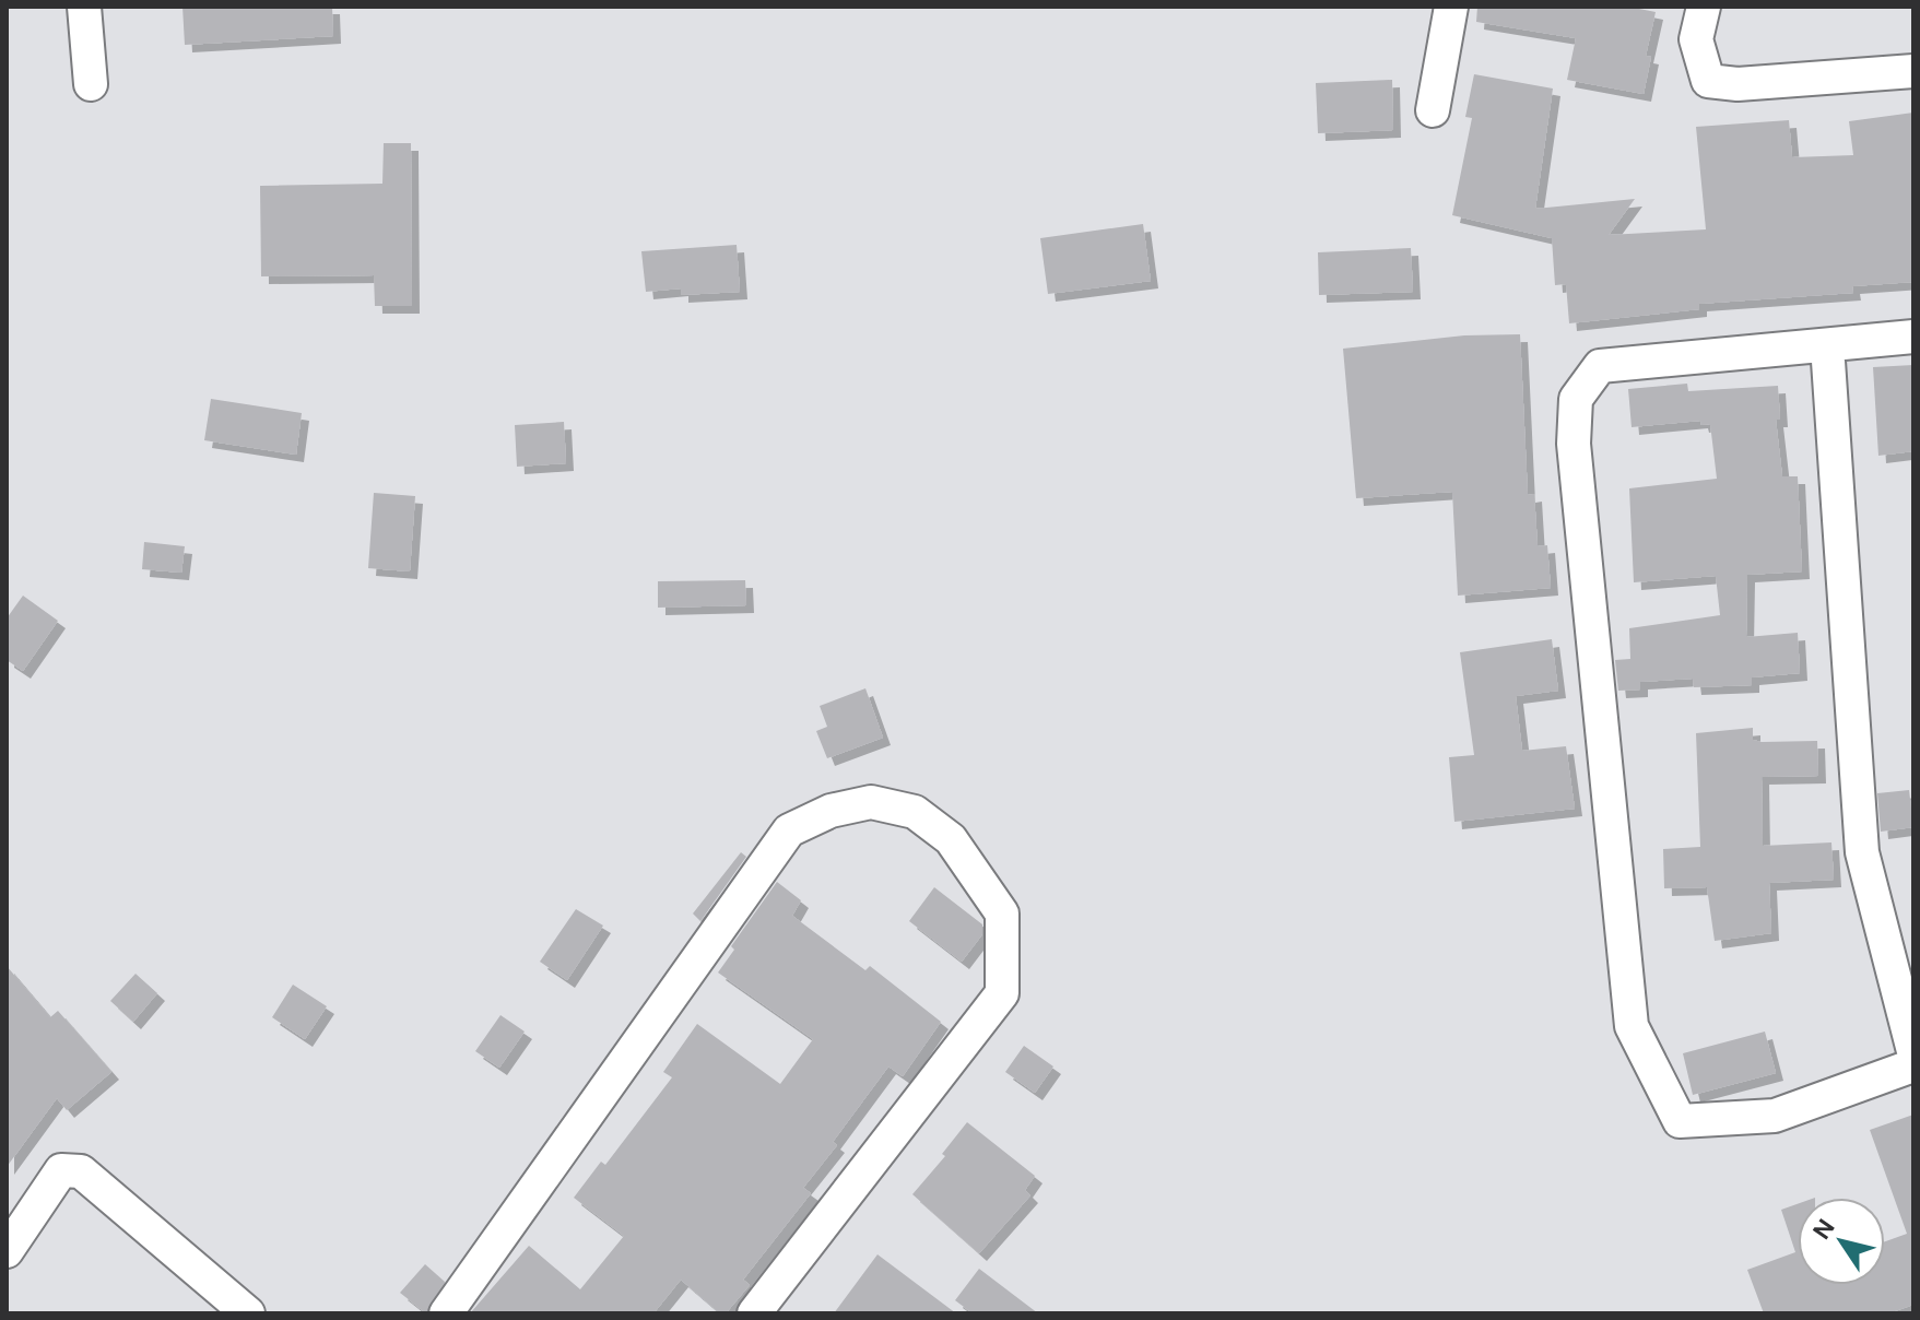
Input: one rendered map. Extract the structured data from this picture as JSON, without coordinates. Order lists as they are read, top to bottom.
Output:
{
  "north": "top left"
}
